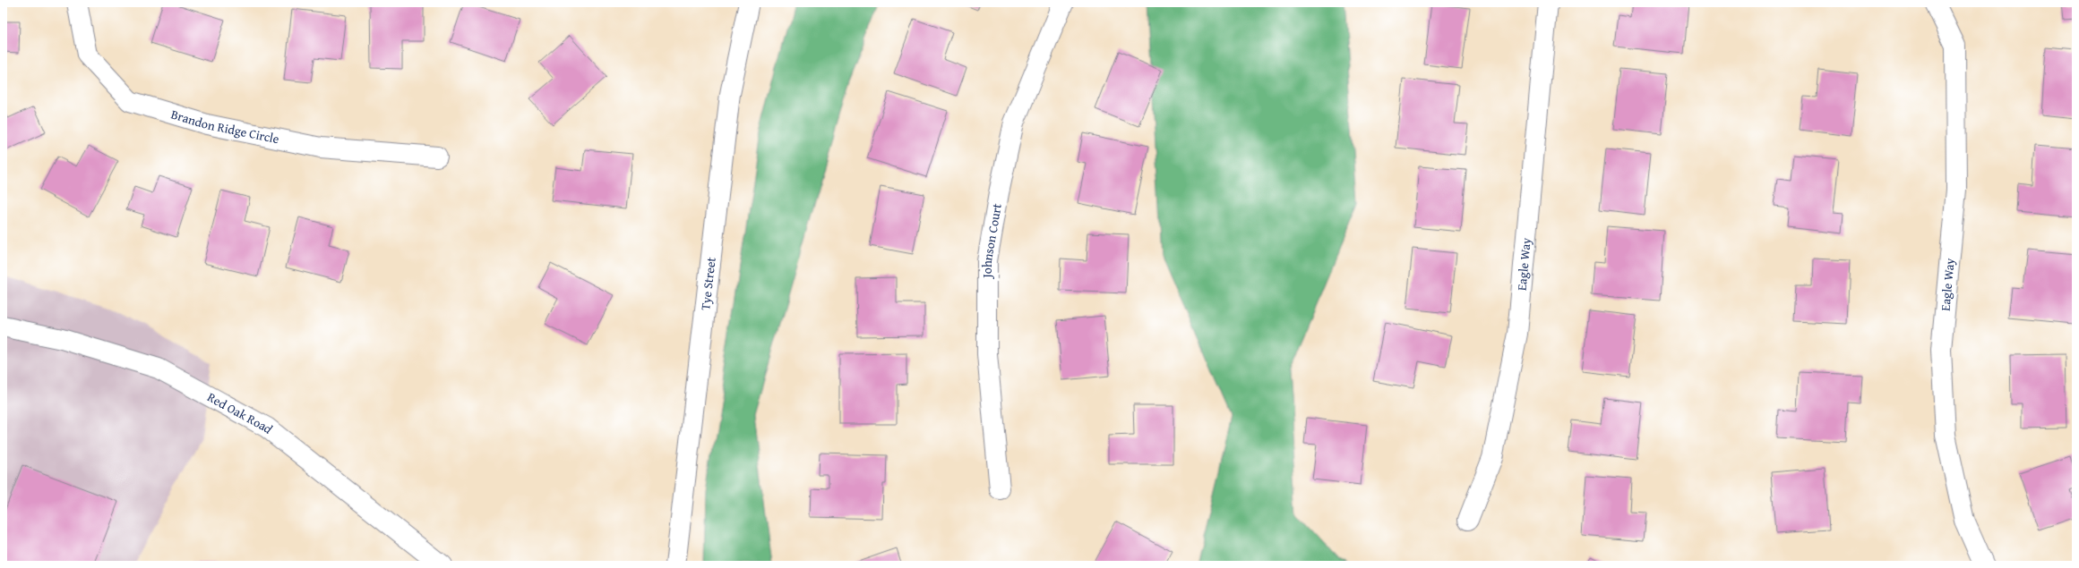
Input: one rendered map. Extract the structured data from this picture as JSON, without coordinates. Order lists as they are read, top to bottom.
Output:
{
  "streets": {
    "street": [
      "Brandon Ridge Circle",
      "Johnson Court",
      "Eagle Way",
      "Tye Street",
      "Red Oak Road"
    ]
  }
}
